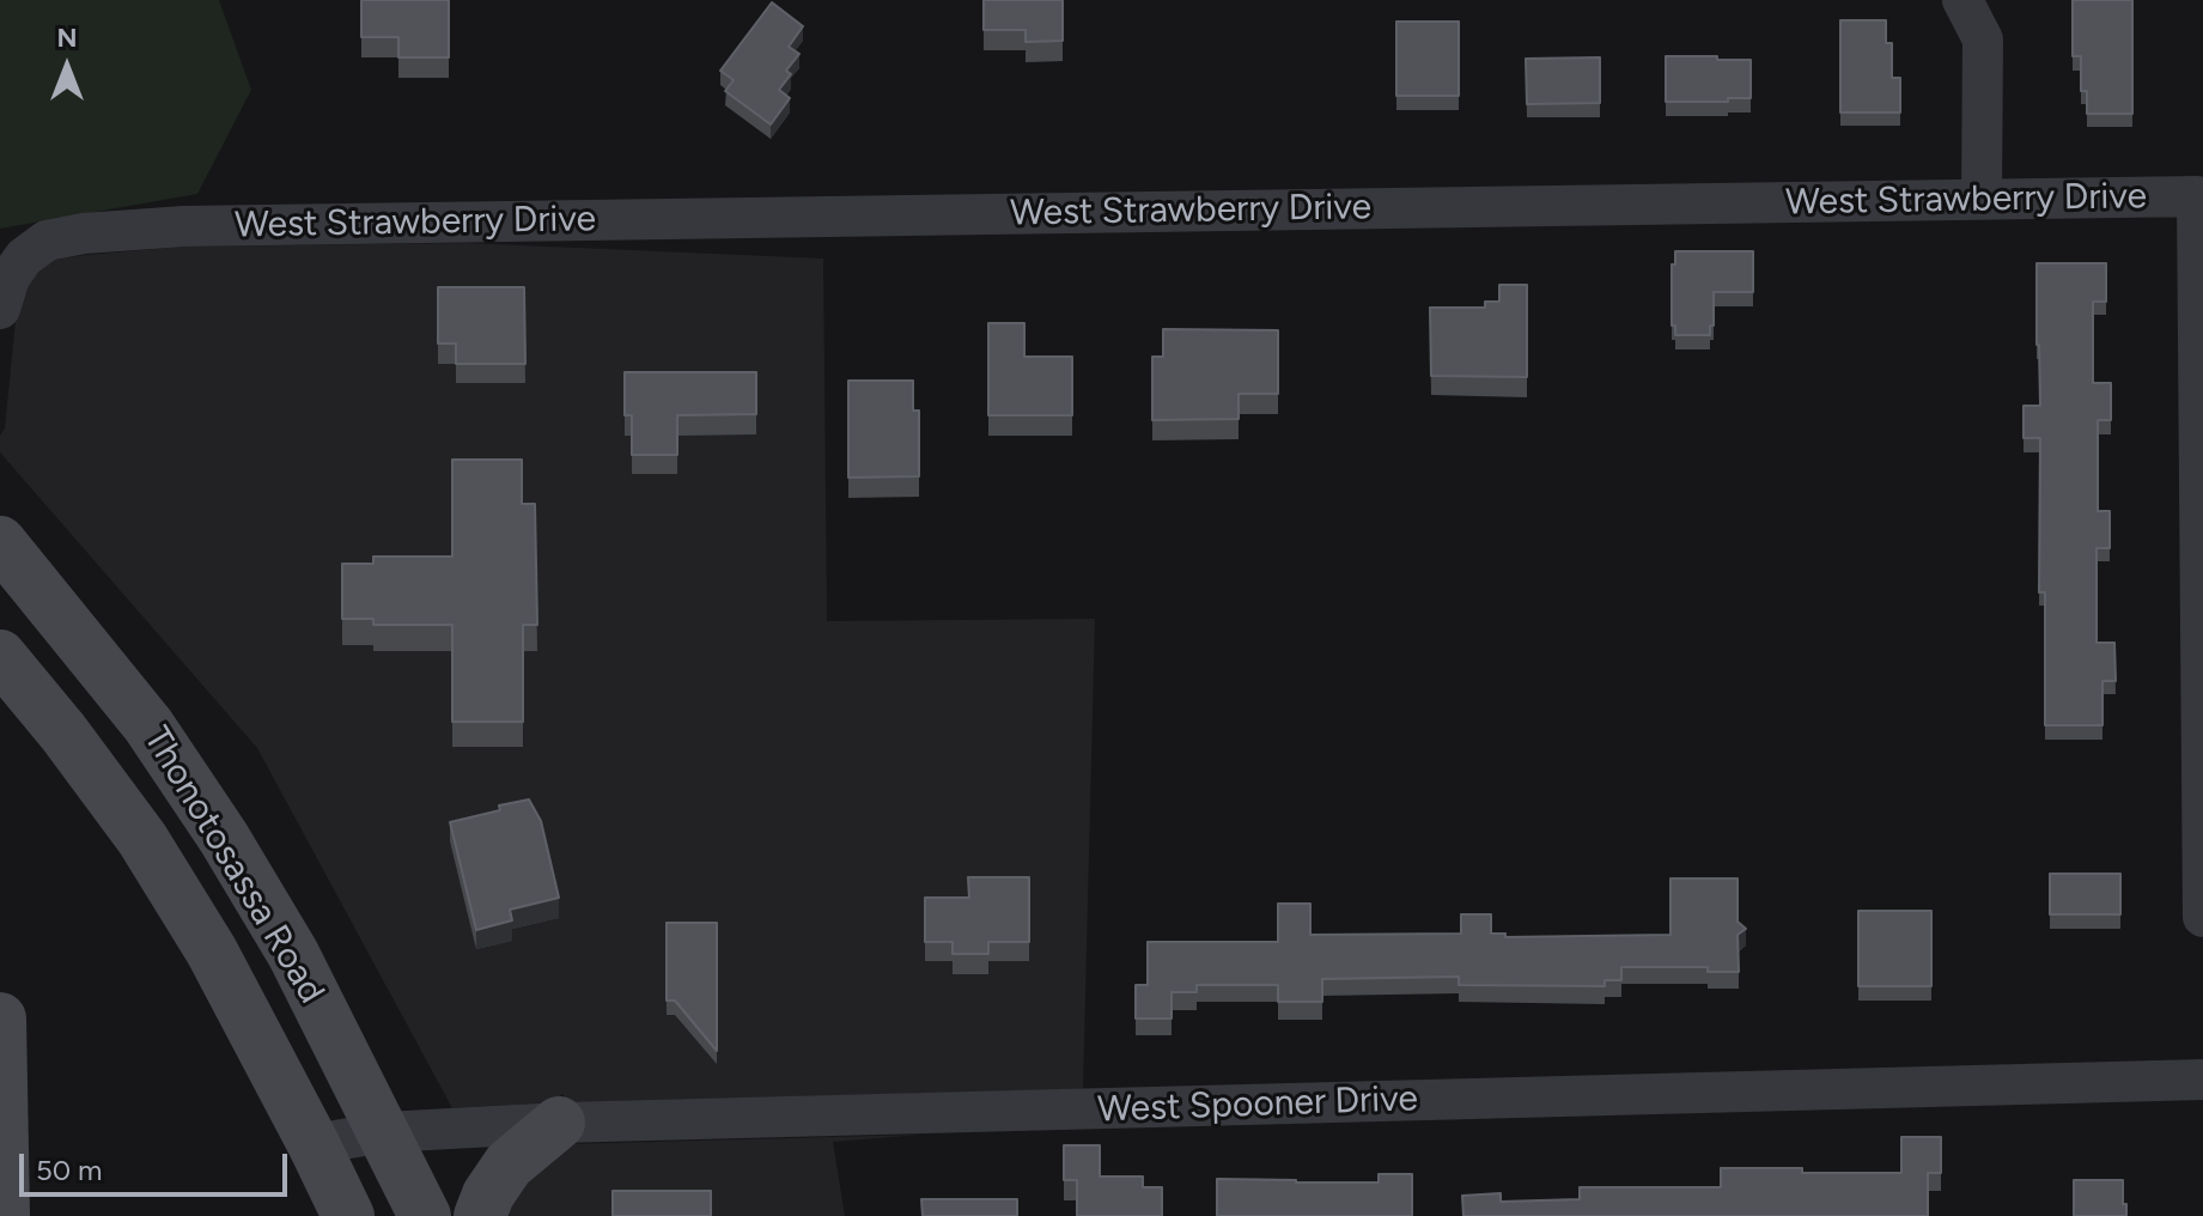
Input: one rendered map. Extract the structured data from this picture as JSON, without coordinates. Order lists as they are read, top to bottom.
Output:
{
  "streets": {
    "main road": ["Thonotosassa Road"],
    "street": ["West Strawberry Drive", "West Spooner Drive"]
  },
  "crossings": [
    ["Thonotosassa Road", "West Spooner Drive"]
  ],
  "scale_bar": "50 m",
  "north": "top"
}
